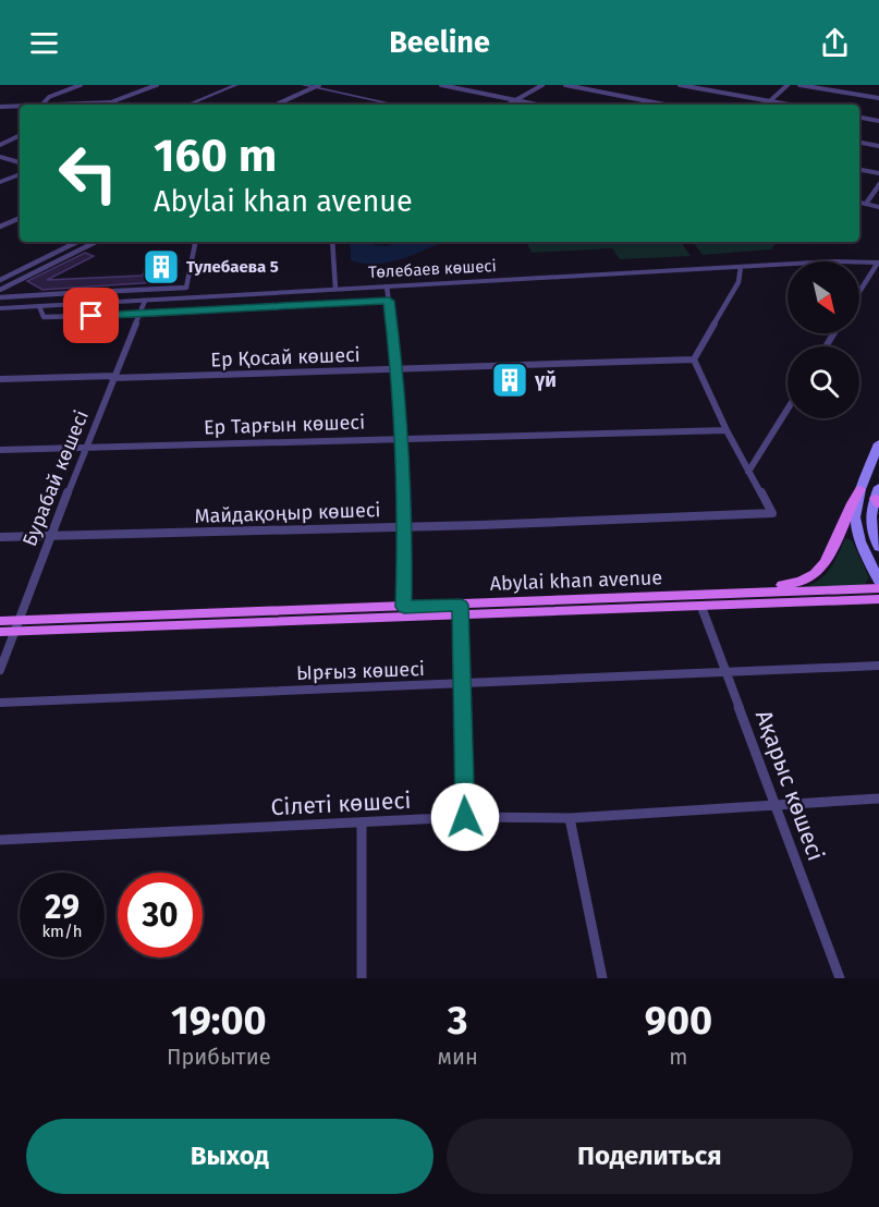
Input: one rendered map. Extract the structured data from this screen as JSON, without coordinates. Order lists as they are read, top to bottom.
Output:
{
  "streets": {
    "main road": ["Abylai khan avenue"],
    "street": [
      "Төлебаев көшесі",
      "Ер Қосай көшесі",
      "Ер Тарғын көшесі",
      "Бурабай көшесі",
      "Майдақоңыр көшесі",
      "Ырғыз көшесі",
      "Ақарыс көшесі",
      "Сілеті көшесі"
    ]
  },
  "crossings": [
    ["Төлебаев көшесі", "Бурабай көшесі"],
    ["Ер Қосай көшесі", "Бурабай көшесі"],
    ["Ер Тарғын көшесі", "Бурабай көшесі"],
    ["Бурабай көшесі", "Майдақоңыр көшесі"],
    ["Бурабай көшесі", "Abylai khan avenue"],
    ["Abylai khan avenue", "Ақарыс көшесі"],
    ["Ырғыз көшесі", "Ақарыс көшесі"],
    ["Ақарыс көшесі", "Сілеті көшесі"]
  ],
  "places": {
    "building": ["Тулебаева 5", "үй"]
  },
  "north": "bottom right",
  "page": {
    "header": "Beeline",
    "turn": ["160 m", "Abylai khan avenue"],
    "speed": "29 km/h",
    "limit": "30",
    "eta": [
      "19:00",
      "Прибытие",
      "3",
      "мин",
      "900",
      "m"
    ],
    "buttons": ["Выход", "Поделиться"]
  }
}
